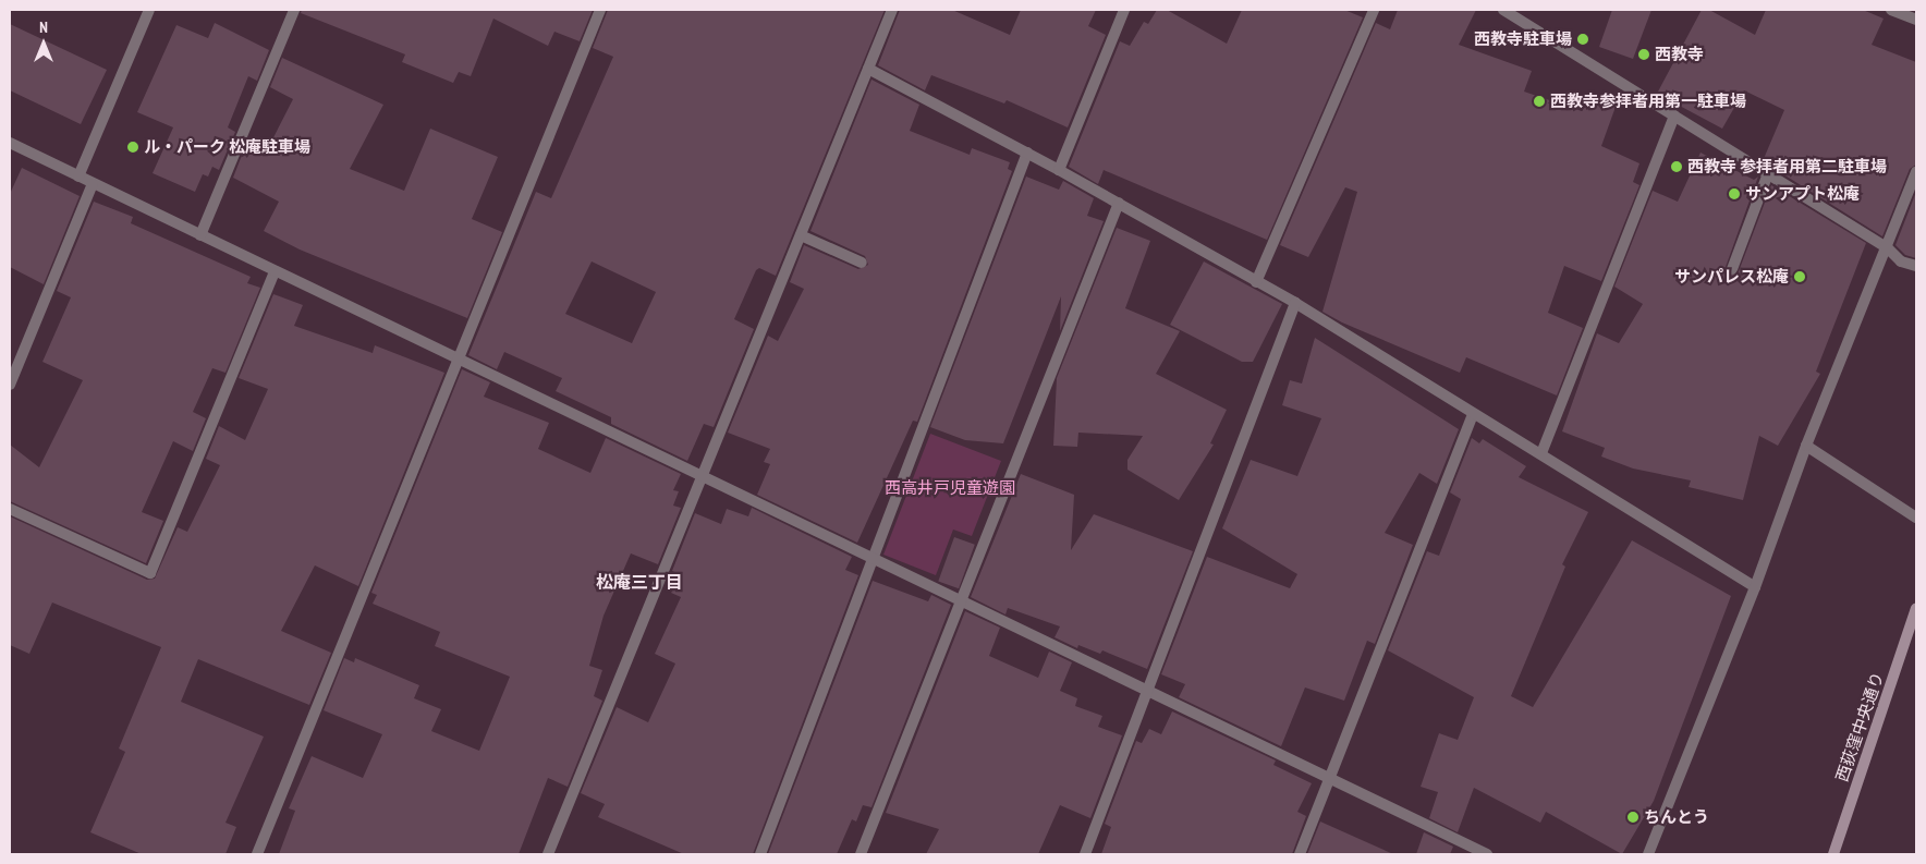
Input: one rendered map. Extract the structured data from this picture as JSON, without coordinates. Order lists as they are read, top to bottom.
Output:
{
  "streets": {
    "street": ["西荻窪中央通り"]
  },
  "districts": ["松庵三丁目"],
  "parks": ["西高井戸児童遊園"],
  "places": [
    "西教寺駐車場",
    "西教寺",
    "西教寺参拝者用第一駐車場",
    "ル・パーク 松庵駐車場",
    "西教寺 参拝者用第二駐車場",
    "サンアプト松庵",
    "サンパレス松庵",
    "ちんとう"
  ],
  "north": "top"
}
